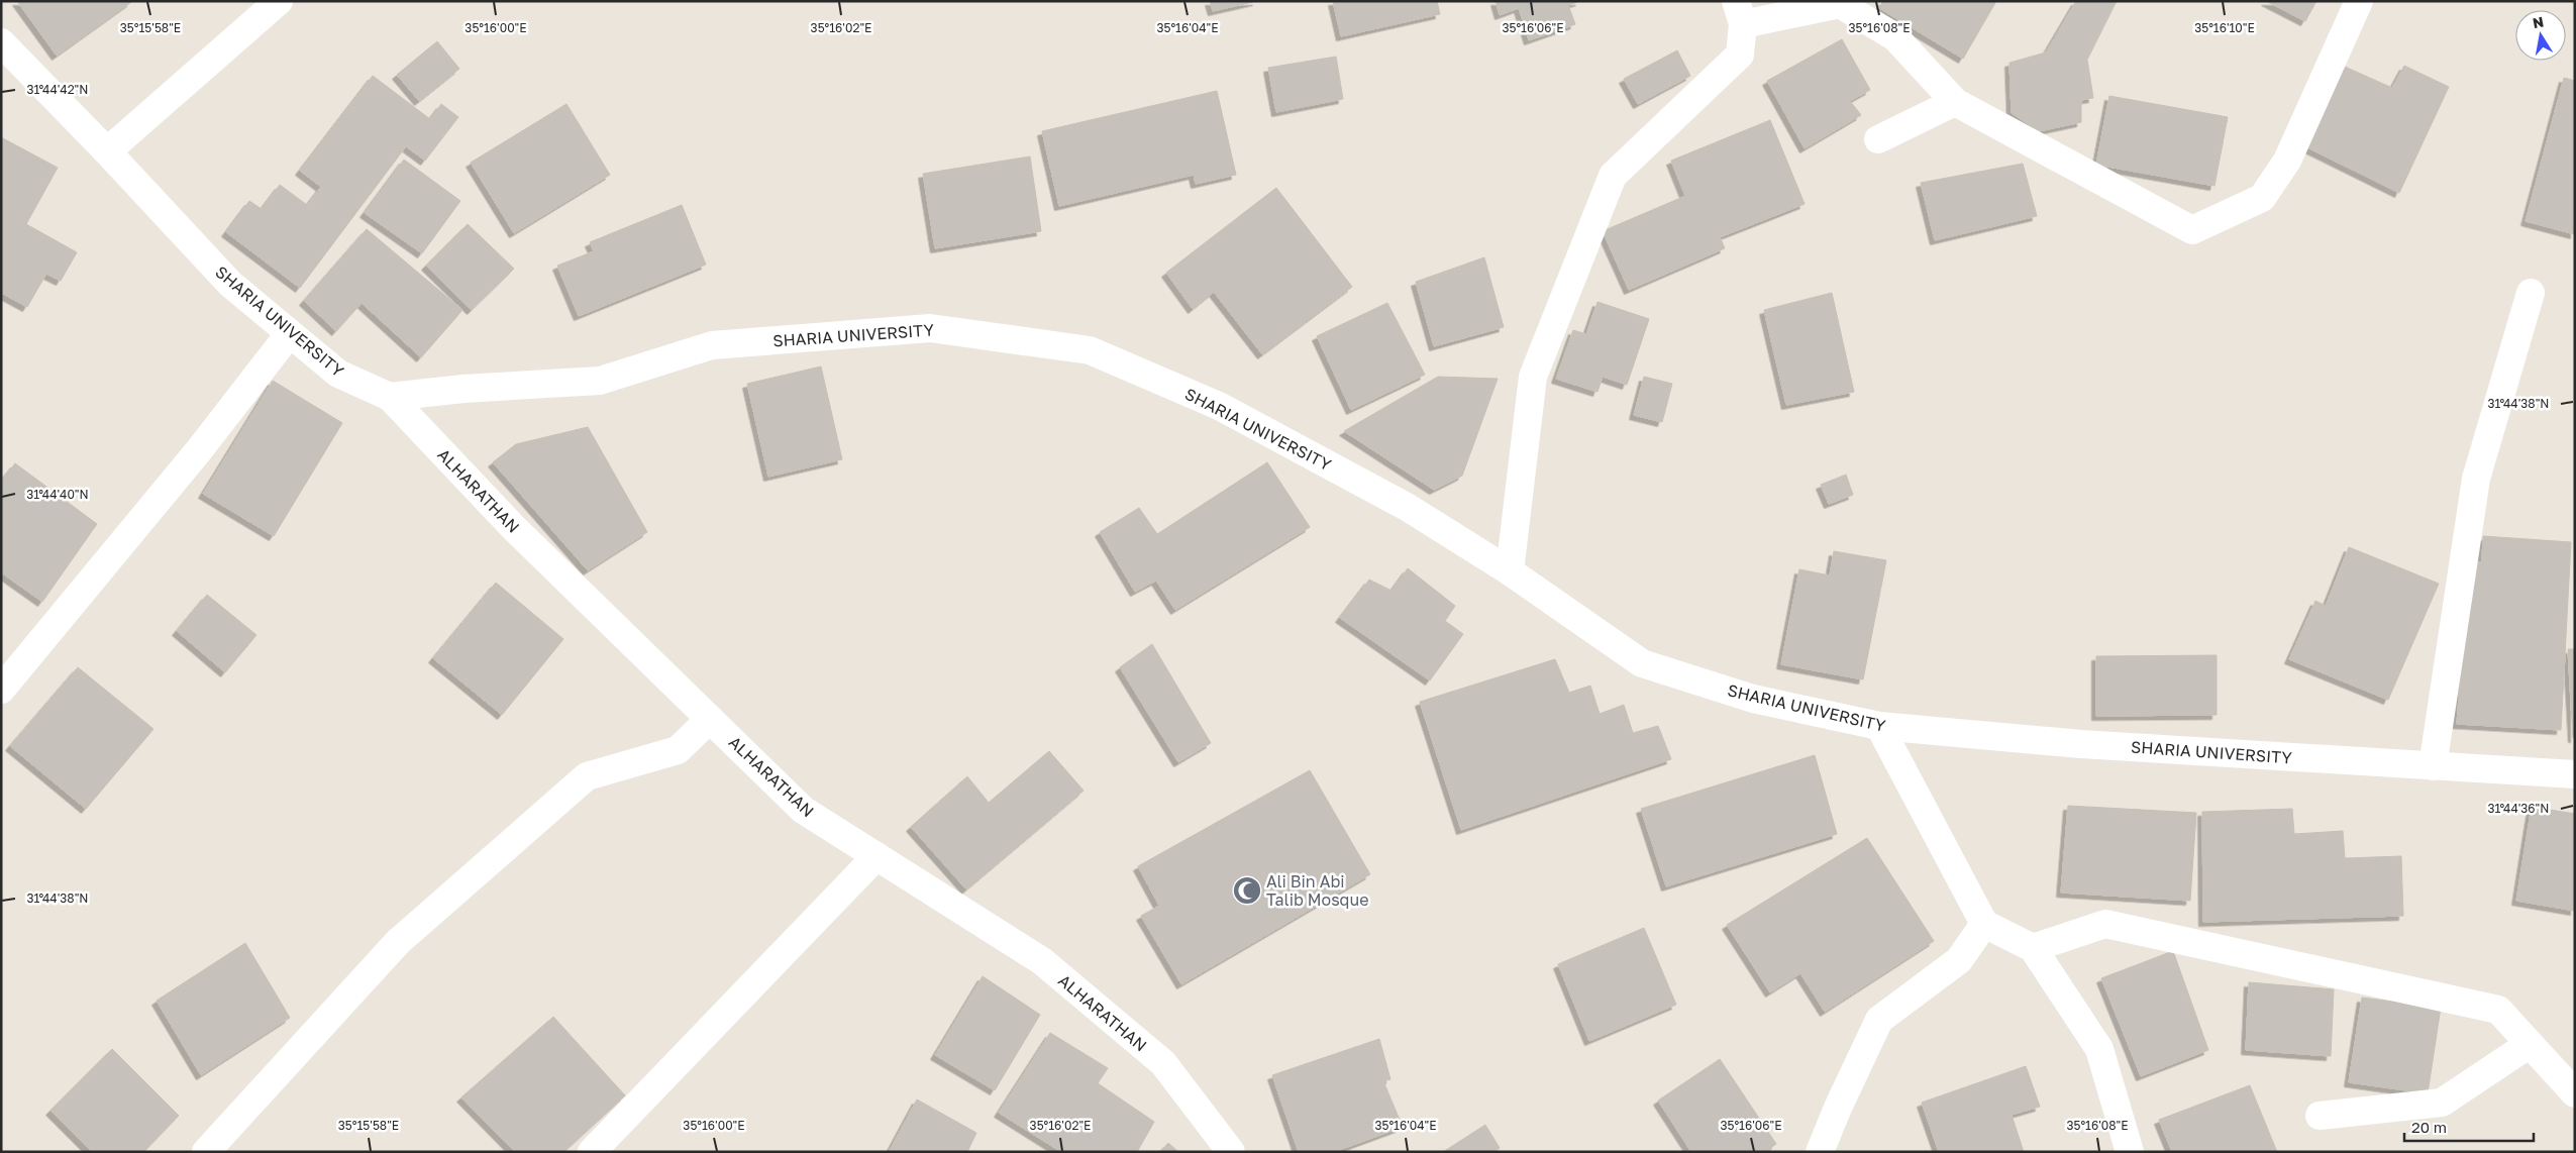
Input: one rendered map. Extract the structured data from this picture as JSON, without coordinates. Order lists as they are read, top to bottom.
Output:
{
  "streets": {
    "street": ["SHARIA UNIVERSITY", "ALHARATHAN"]
  },
  "crossings": [
    ["SHARIA UNIVERSITY", "ALHARATHAN"]
  ],
  "places": {
    "mosque": ["Ali Bin Abi Talib Mosque"]
  },
  "scale_bar": "20 m",
  "north": "top",
  "coordinates": [
    "35°16'06\"E",
    "35°16'08\"E",
    "35°16'10\"E",
    "35°15'58\"E",
    "35°16'00\"E",
    "35°16'02\"E",
    "35°16'04\"E",
    "31°44'42\"N",
    "31°44'38\"N",
    "31°44'40\"N",
    "31°44'36\"N"
  ]
}
